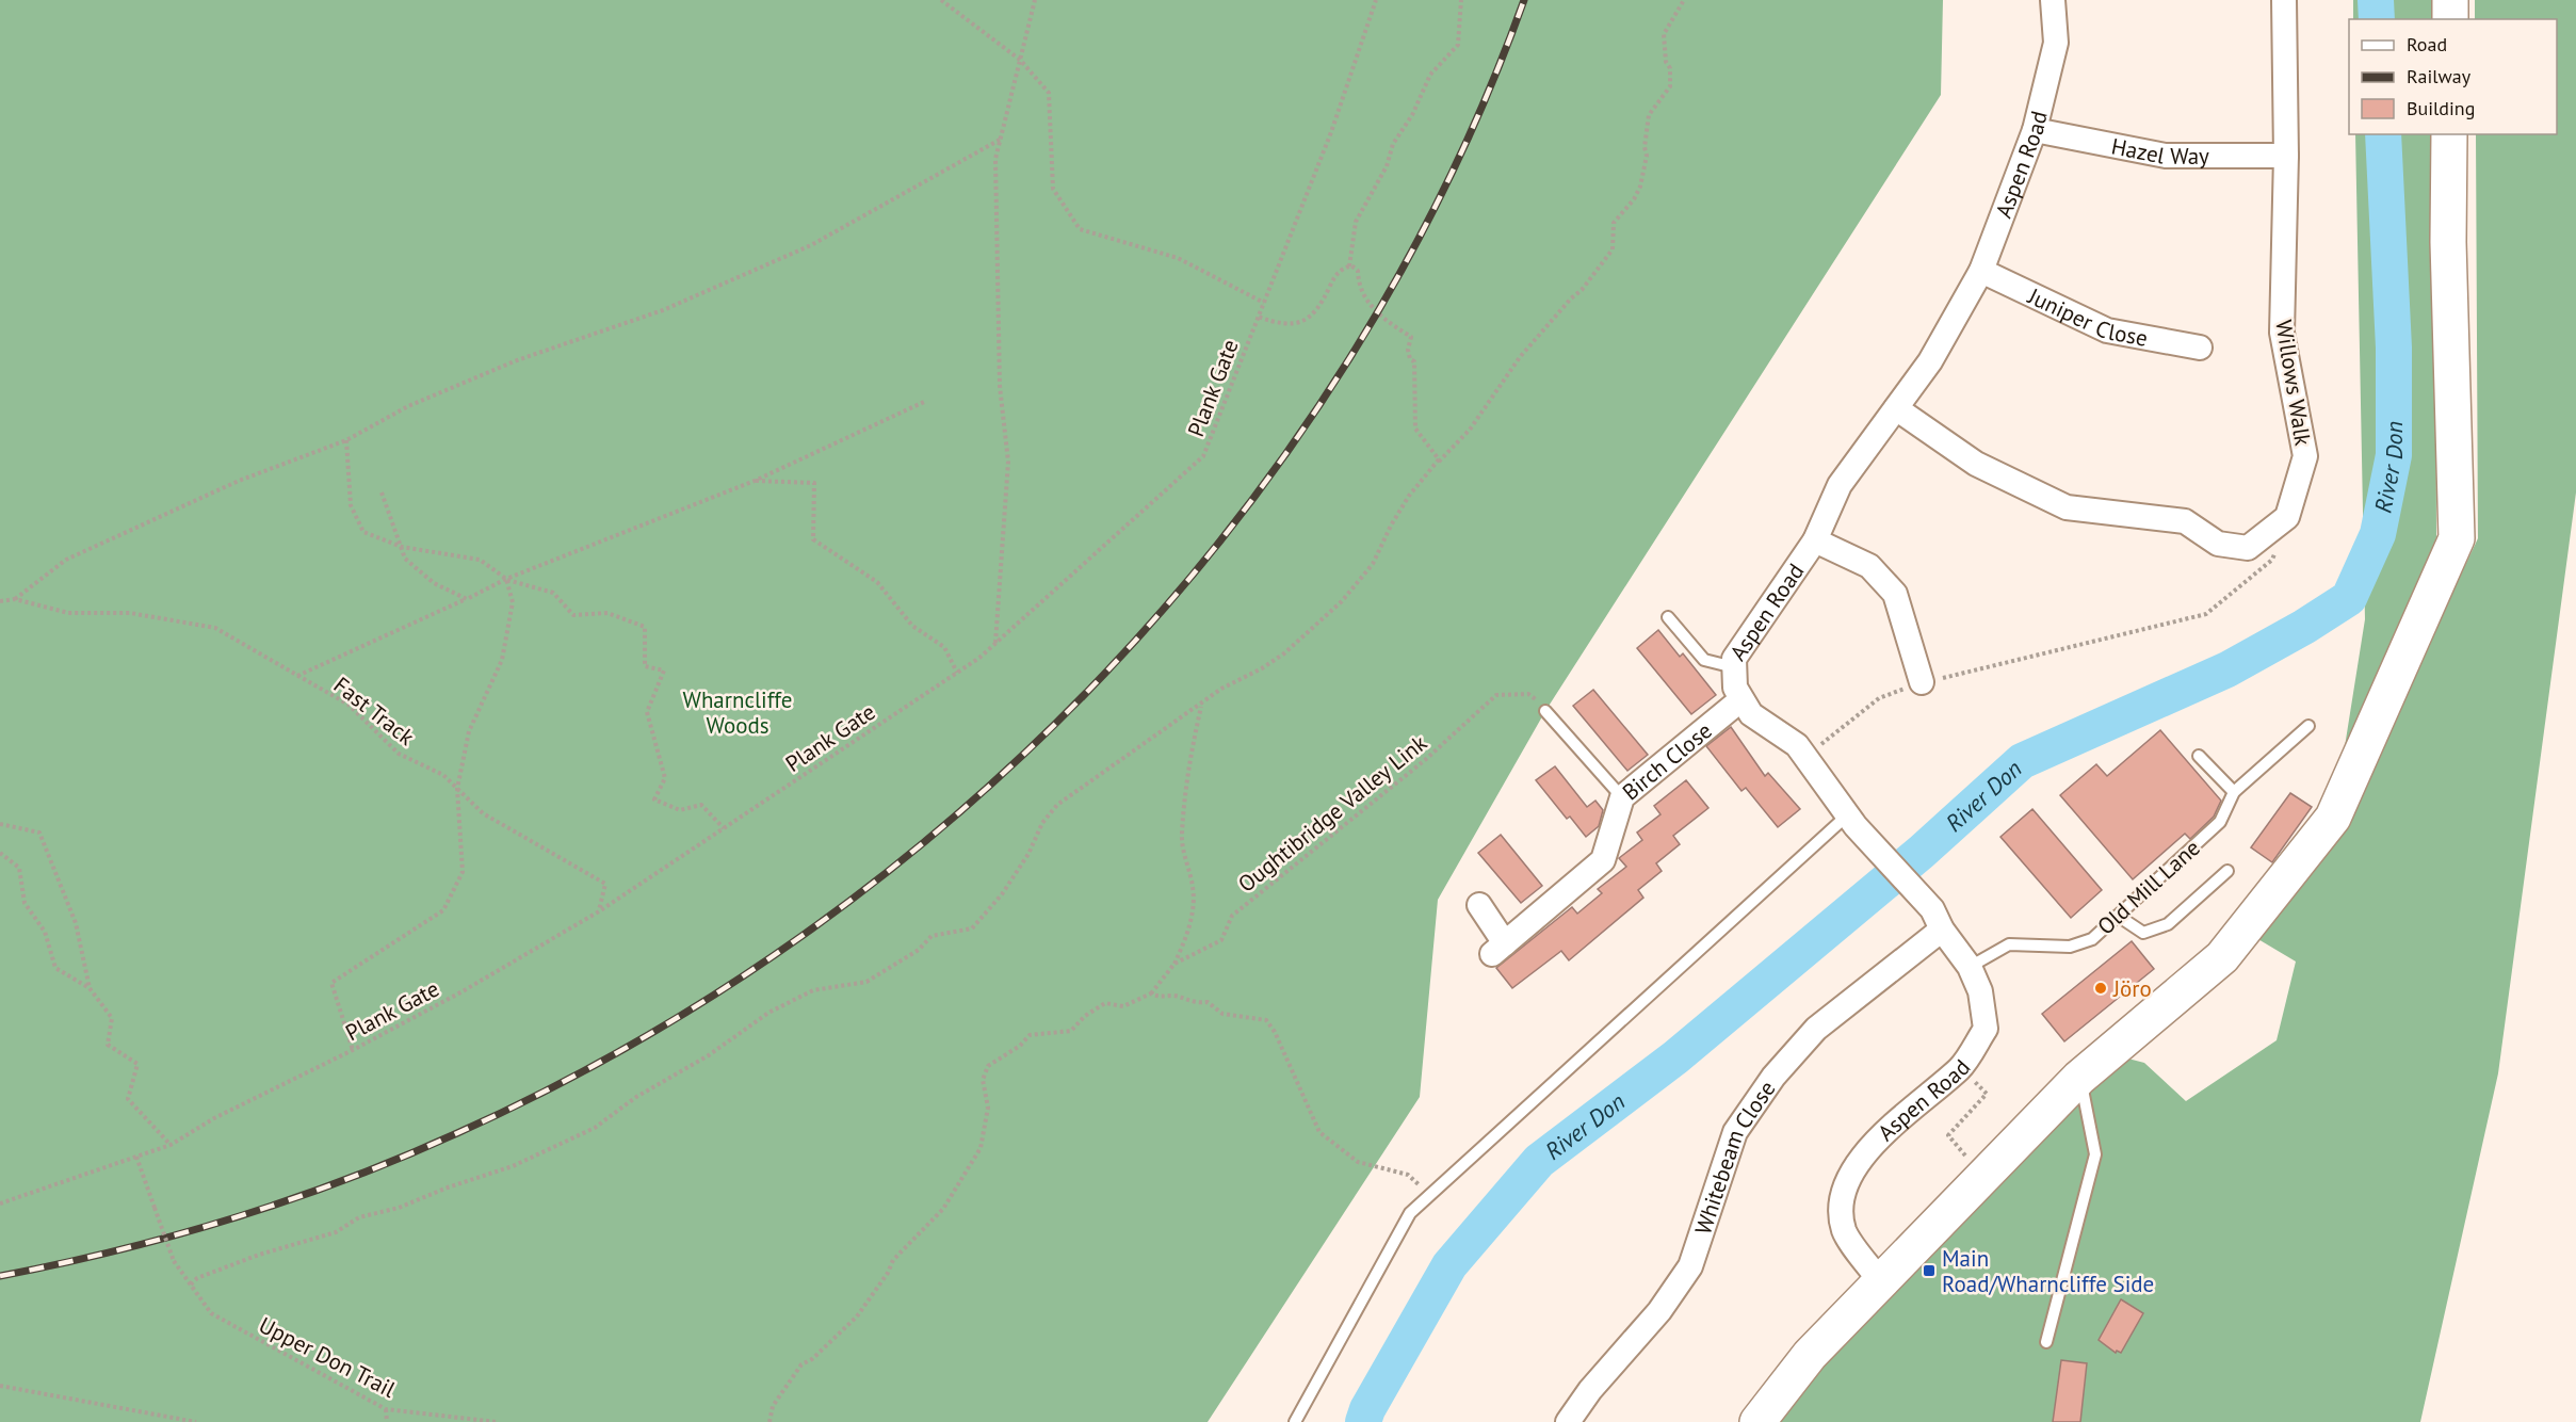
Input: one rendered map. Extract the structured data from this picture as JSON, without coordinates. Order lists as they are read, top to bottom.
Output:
{
  "streets": {
    "street": [
      "Hazel Way",
      "Aspen Road",
      "Juniper Close",
      "Willows Walk",
      "Birch Close",
      "Whitebeam Close"
    ],
    "lane": ["Old Mill Lane"],
    "path": [
      "Plank Gate",
      "Fast Track",
      "Oughtibridge Valley Link",
      "Upper Don Trail"
    ]
  },
  "crossings": [
    ["Hazel Way", "Aspen Road"],
    ["Hazel Way", "Willows Walk"],
    ["Aspen Road", "Juniper Close"],
    ["Aspen Road", "Birch Close"],
    ["Aspen Road", "Old Mill Lane"],
    ["Aspen Road", "Whitebeam Close"],
    ["Plank Gate", "Fast Track"],
    ["Plank Gate", "Upper Don Trail"]
  ],
  "water": ["River Don"],
  "parks": ["Wharncliffe Woods"],
  "places": {
    "other": ["Jöro"],
    "transit": ["Main Road/Wharncliffe Side"]
  },
  "legend": ["Road", "Railway", "Building"]
}
